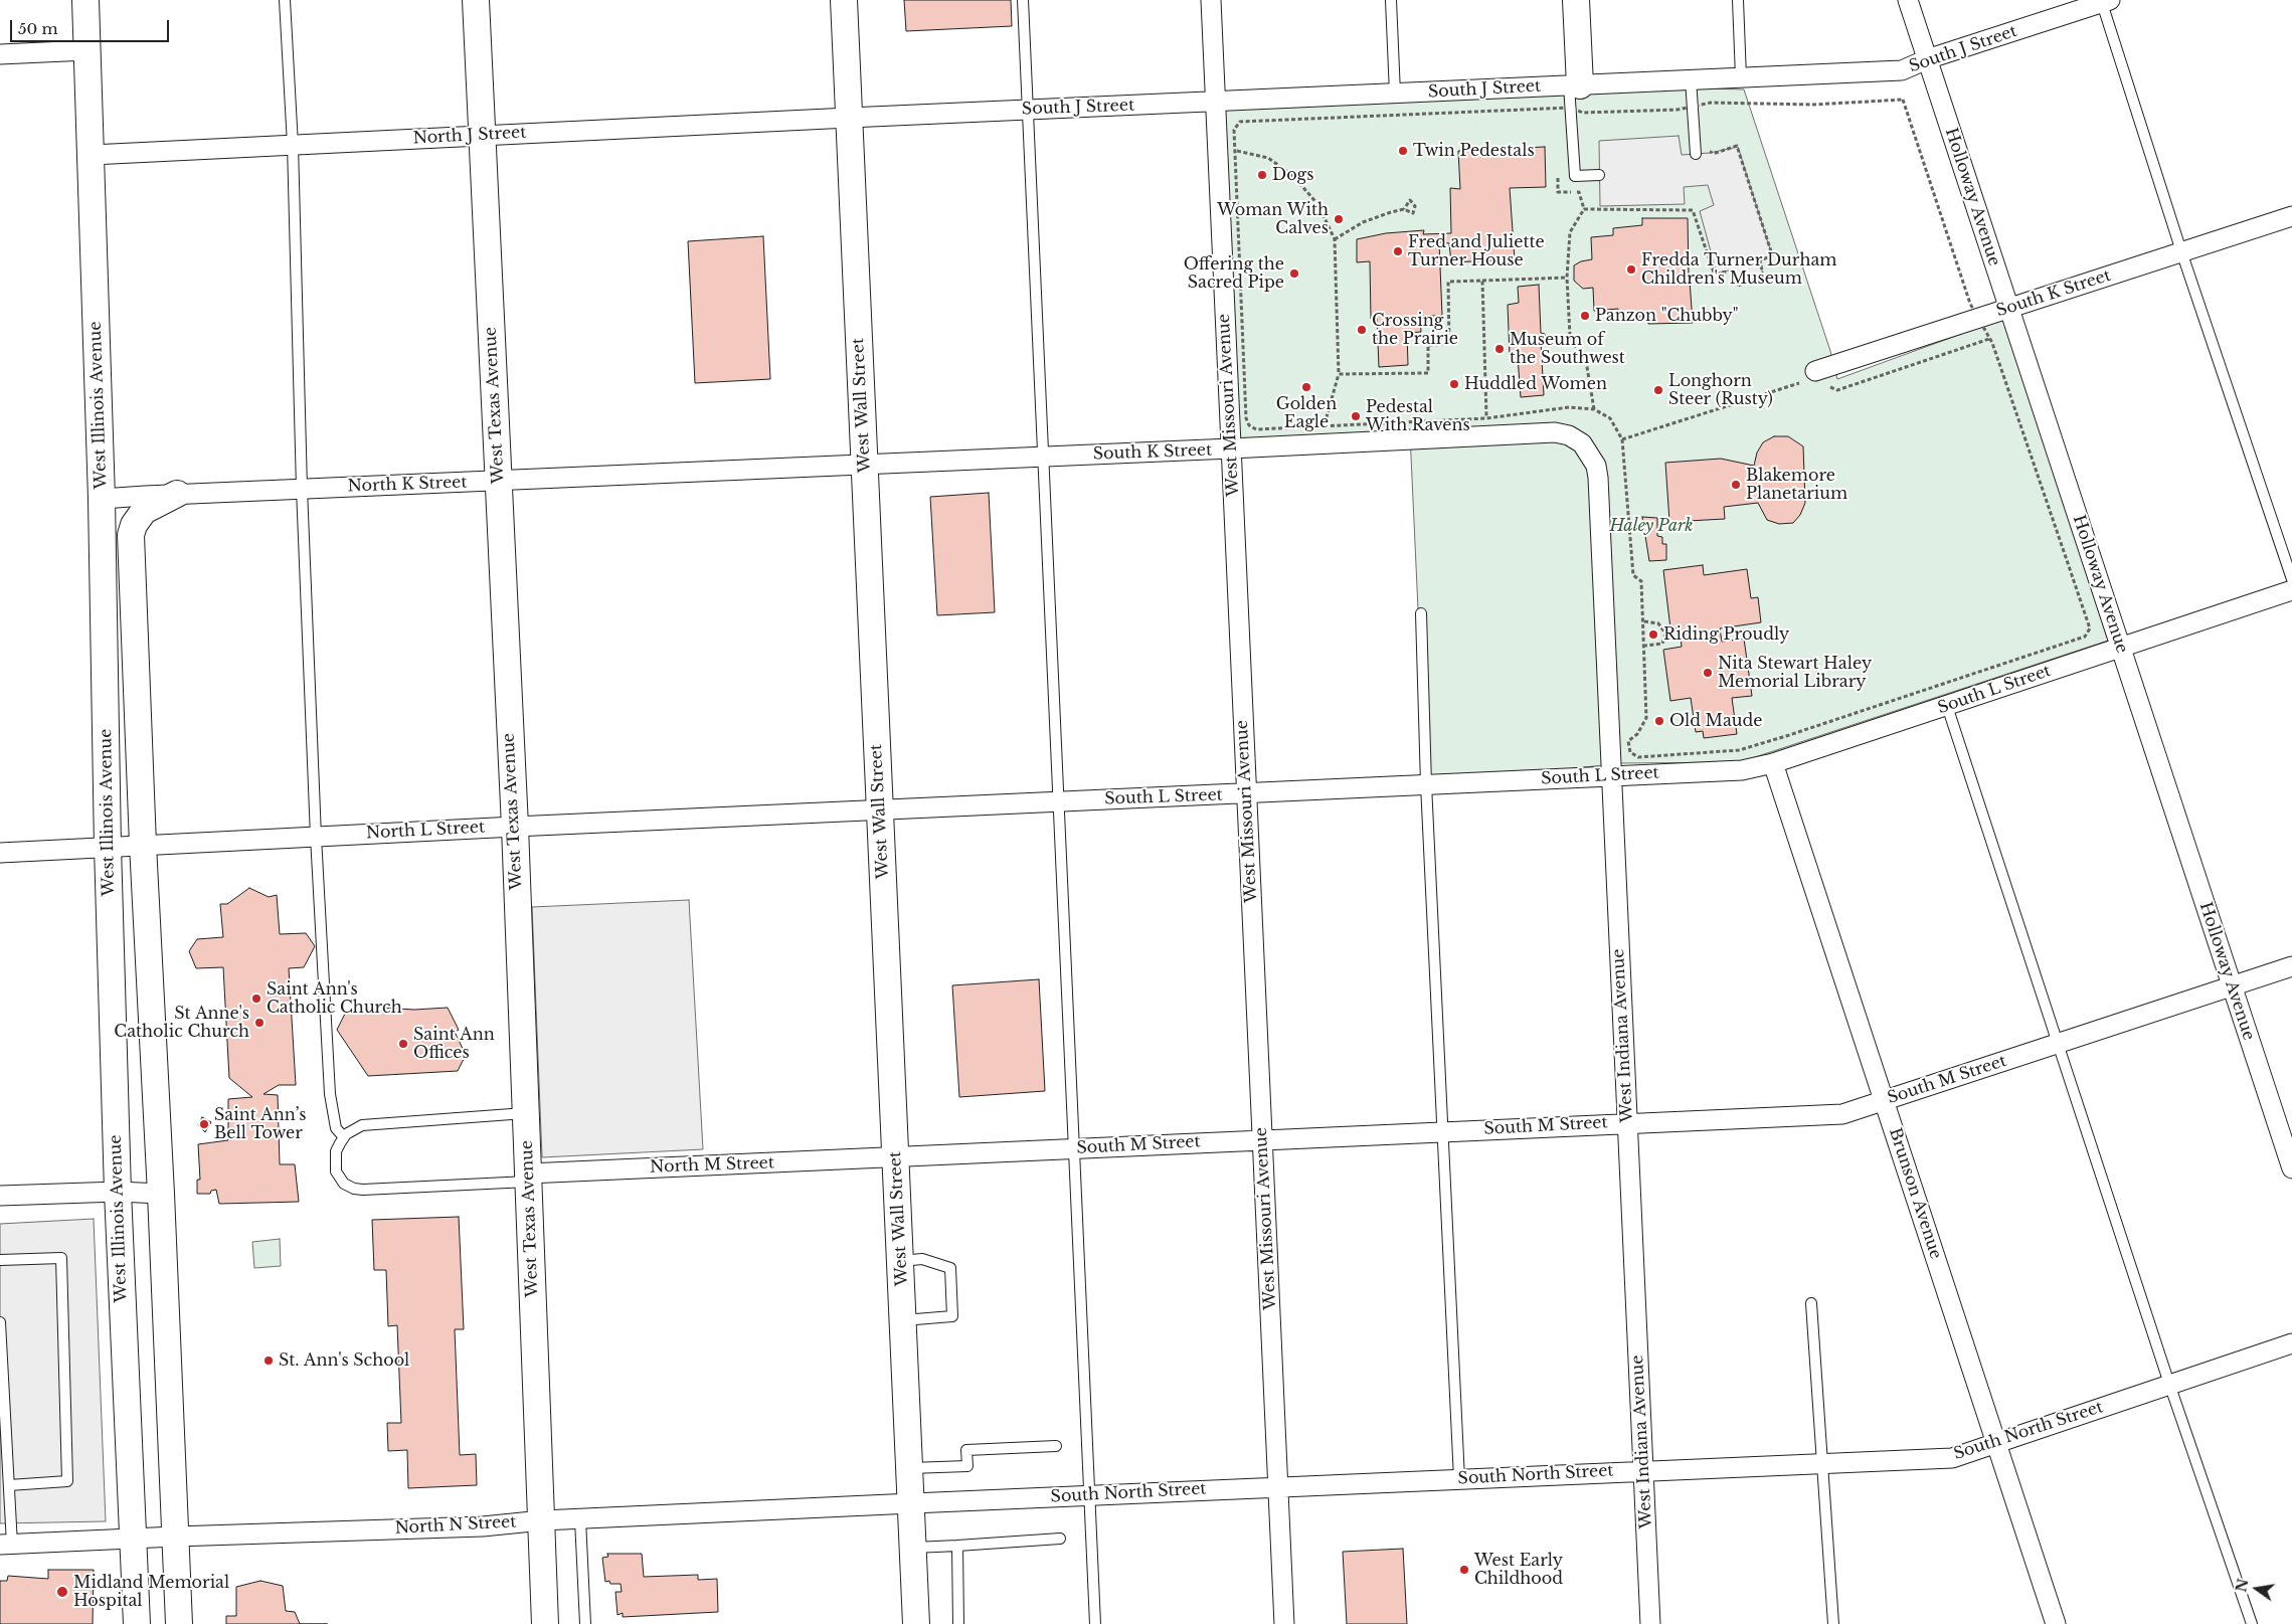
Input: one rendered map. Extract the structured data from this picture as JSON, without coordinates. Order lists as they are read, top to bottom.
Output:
{
  "streets": {
    "main road": ["West Illinois Avenue", "West Texas Avenue", "West Wall Street"],
    "street": [
      "South J Street",
      "North J Street",
      "Holloway Avenue",
      "South K Street",
      "West Missouri Avenue",
      "North K Street",
      "South L Street",
      "North L Street",
      "West Indiana Avenue",
      "South M Street",
      "North M Street",
      "Brunson Avenue",
      "South North Street",
      "North N Street"
    ]
  },
  "crossings": [
    ["South J Street", "North J Street"],
    ["South J Street", "Holloway Avenue"],
    ["South J Street", "West Wall Street"],
    ["South J Street", "West Missouri Avenue"],
    ["North J Street", "West Illinois Avenue"],
    ["North J Street", "West Texas Avenue"],
    ["North J Street", "West Wall Street"],
    ["Holloway Avenue", "South K Street"],
    ["Holloway Avenue", "South L Street"],
    ["Holloway Avenue", "South M Street"],
    ["South K Street", "West Wall Street"],
    ["South K Street", "West Missouri Avenue"],
    ["South K Street", "North K Street"],
    ["South K Street", "West Indiana Avenue"],
    ["West Illinois Avenue", "North K Street"],
    ["West Illinois Avenue", "North L Street"],
    ["West Illinois Avenue", "North N Street"],
    ["West Texas Avenue", "North K Street"],
    ["West Texas Avenue", "North L Street"],
    ["West Texas Avenue", "North M Street"],
    ["West Texas Avenue", "North N Street"],
    ["West Wall Street", "North K Street"],
    ["West Wall Street", "South L Street"],
    ["West Wall Street", "North L Street"],
    ["West Wall Street", "South M Street"],
    ["West Wall Street", "North M Street"],
    ["West Wall Street", "South North Street"],
    ["West Wall Street", "North N Street"],
    ["West Missouri Avenue", "South L Street"],
    ["West Missouri Avenue", "South M Street"],
    ["West Missouri Avenue", "South North Street"],
    ["South L Street", "North L Street"],
    ["South L Street", "West Indiana Avenue"],
    ["South L Street", "Brunson Avenue"],
    ["West Indiana Avenue", "South M Street"],
    ["West Indiana Avenue", "South North Street"],
    ["South M Street", "North M Street"],
    ["South M Street", "Brunson Avenue"],
    ["Brunson Avenue", "South North Street"],
    ["South North Street", "North N Street"]
  ],
  "parks": ["Haley Park"],
  "places": [
    "Twin Pedestals",
    "Dogs",
    "Woman With Calves",
    "Fred and Juliette Turner House",
    "Fredda Turner Durham Children's Museum",
    "Offering the Sacred Pipe",
    "Panzon \"Chubby\"",
    "Crossing the Prairie",
    "Museum of the Southwest",
    "Huddled Women",
    "Golden Eagle",
    "Longhorn Steer (Rusty)",
    "Pedestal With Ravens",
    "Blakemore Planetarium",
    "Riding Proudly",
    "Nita Stewart Haley Memorial Library",
    "Old Maude",
    "Saint Ann's Catholic Church",
    "St Anne's Catholic Church",
    "Saint Ann Offices",
    "Saint Ann’s Bell Tower",
    "St. Ann's School",
    "West Early Childhood",
    "Midland Memorial Hospital"
  ],
  "scale_bar": "50 m",
  "north": "left"
}
